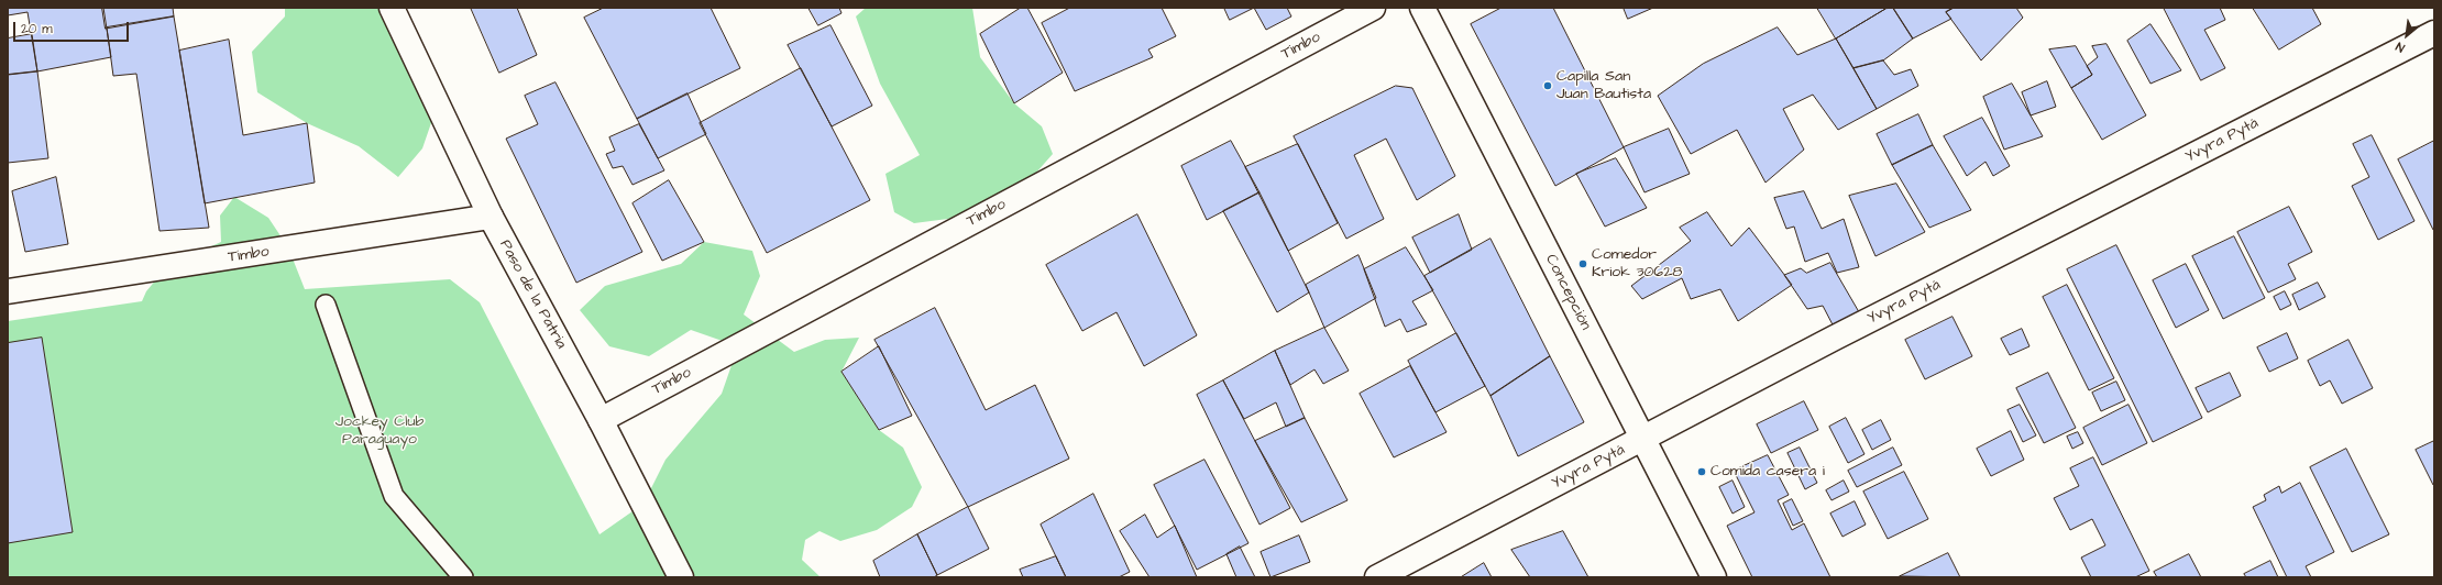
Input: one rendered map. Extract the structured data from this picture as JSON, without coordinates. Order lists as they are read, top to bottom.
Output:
{
  "streets": {
    "street": [
      "Timbo",
      "Yvyra Pytá",
      "Concepción",
      "Paso de la Patria"
    ]
  },
  "crossings": [
    ["Timbo", "Paso de la Patria"],
    ["Yvyra Pytá", "Concepción"]
  ],
  "parks": ["Jockey Club Paraguayo"],
  "places": ["Capilla San Juan Bautista", "Comedor Kriok 30628", "Comida casera i"],
  "scale_bar": "20 m",
  "north": "bottom left"
}
